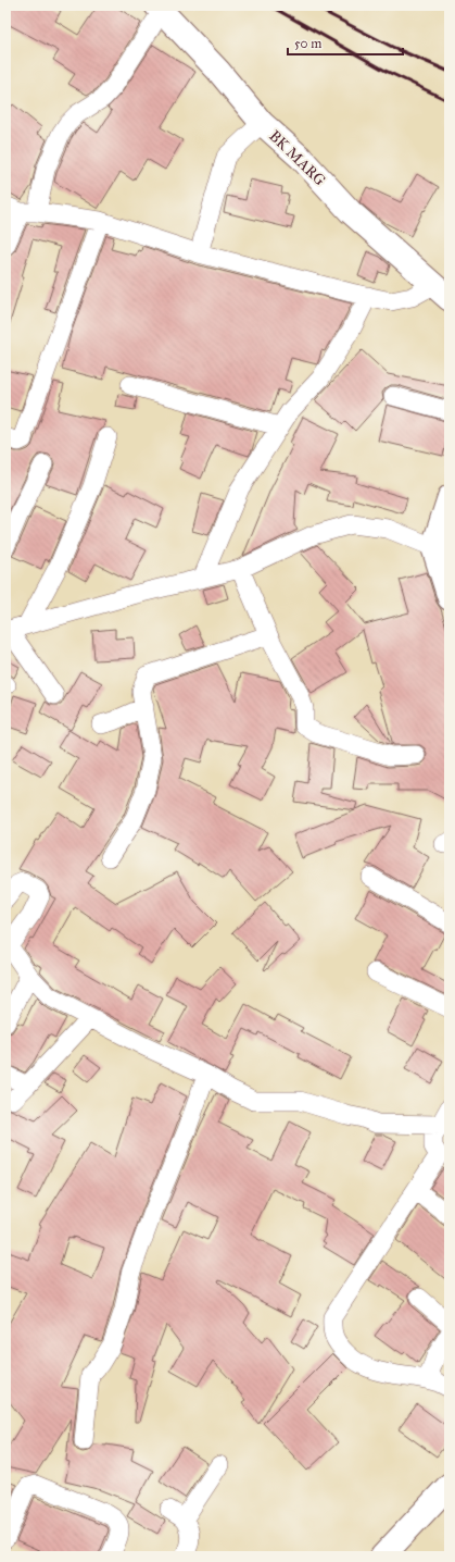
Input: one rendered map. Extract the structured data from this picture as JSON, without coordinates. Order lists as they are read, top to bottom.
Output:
{
  "streets": {
    "street": ["BK MARG"]
  },
  "scale_bar": "50 m"
}
